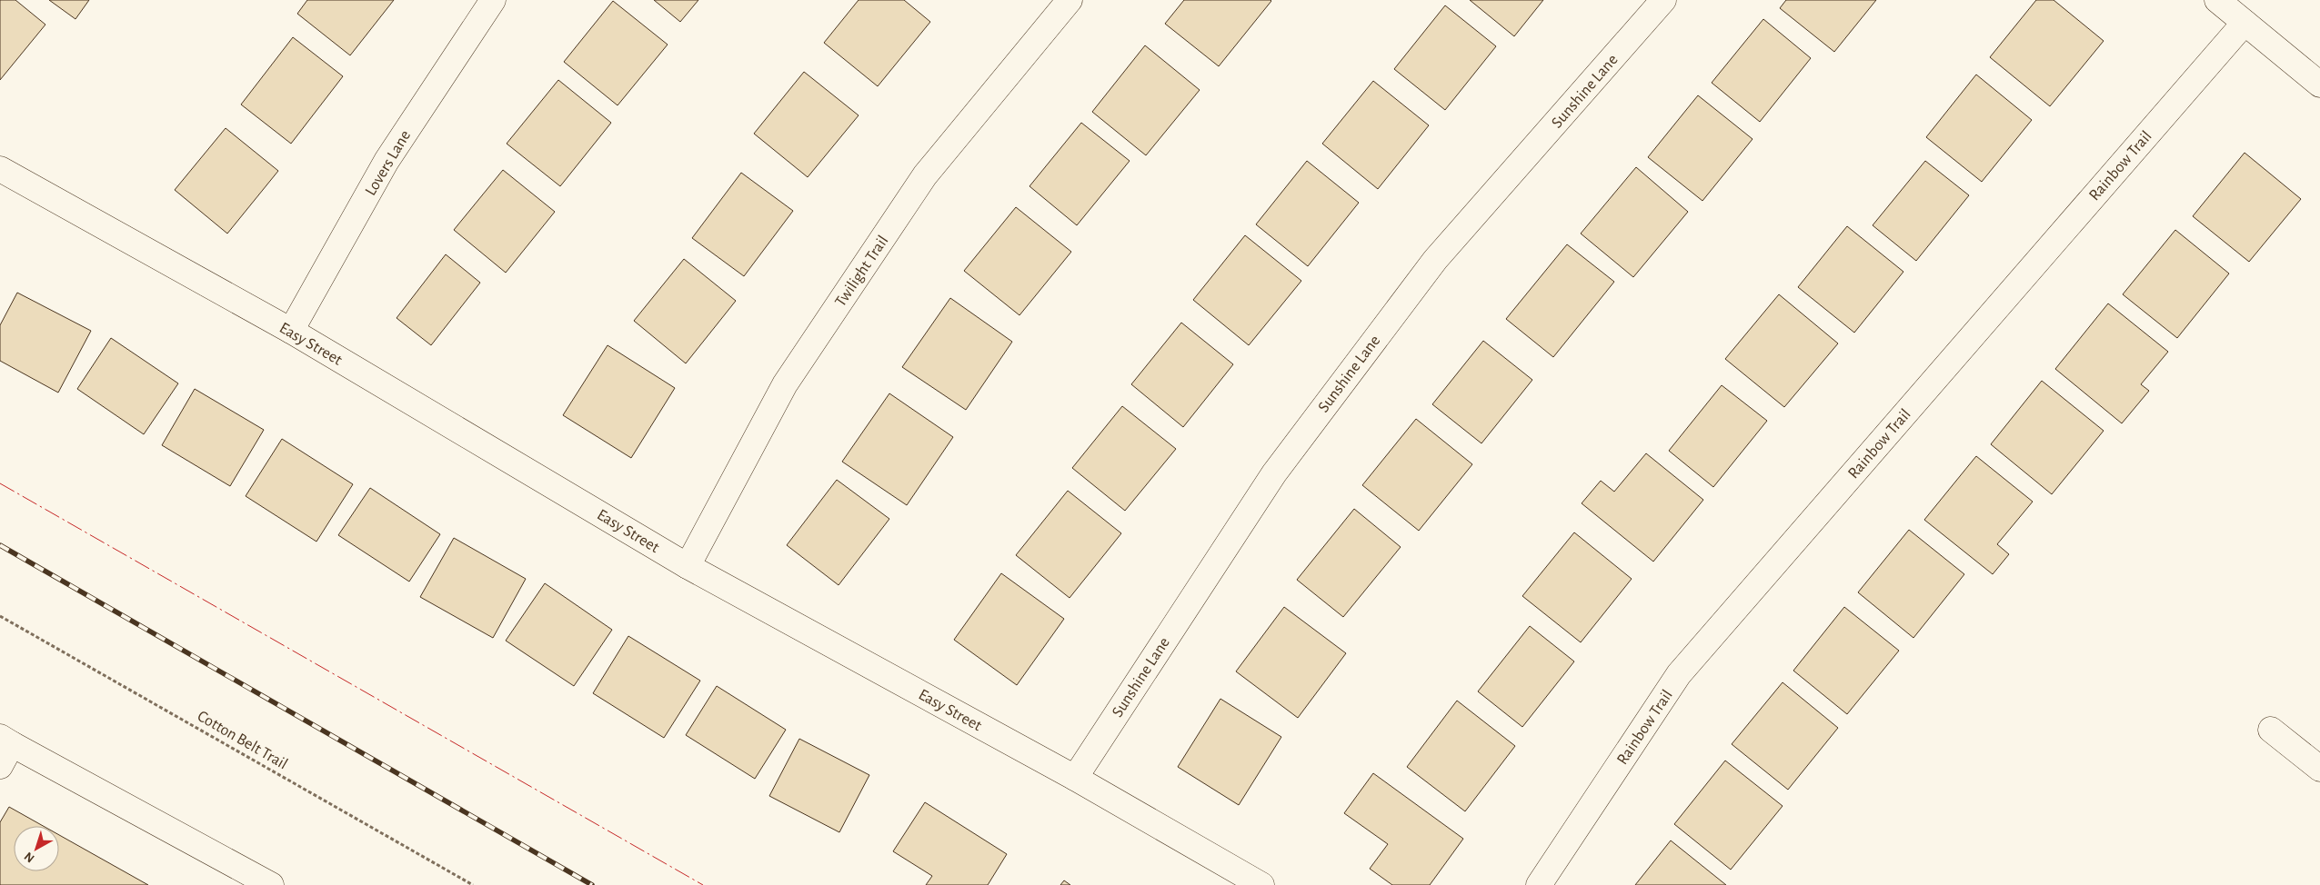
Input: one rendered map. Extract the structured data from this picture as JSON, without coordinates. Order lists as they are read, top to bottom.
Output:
{
  "streets": {
    "street": [
      "Sunshine Lane",
      "Lovers Lane",
      "Rainbow Trail",
      "Twilight Trail",
      "Easy Street"
    ],
    "path": ["Cotton Belt Trail"]
  },
  "crossings": [
    ["Sunshine Lane", "Easy Street"],
    ["Lovers Lane", "Easy Street"],
    ["Twilight Trail", "Easy Street"]
  ],
  "north": "bottom left"
}
